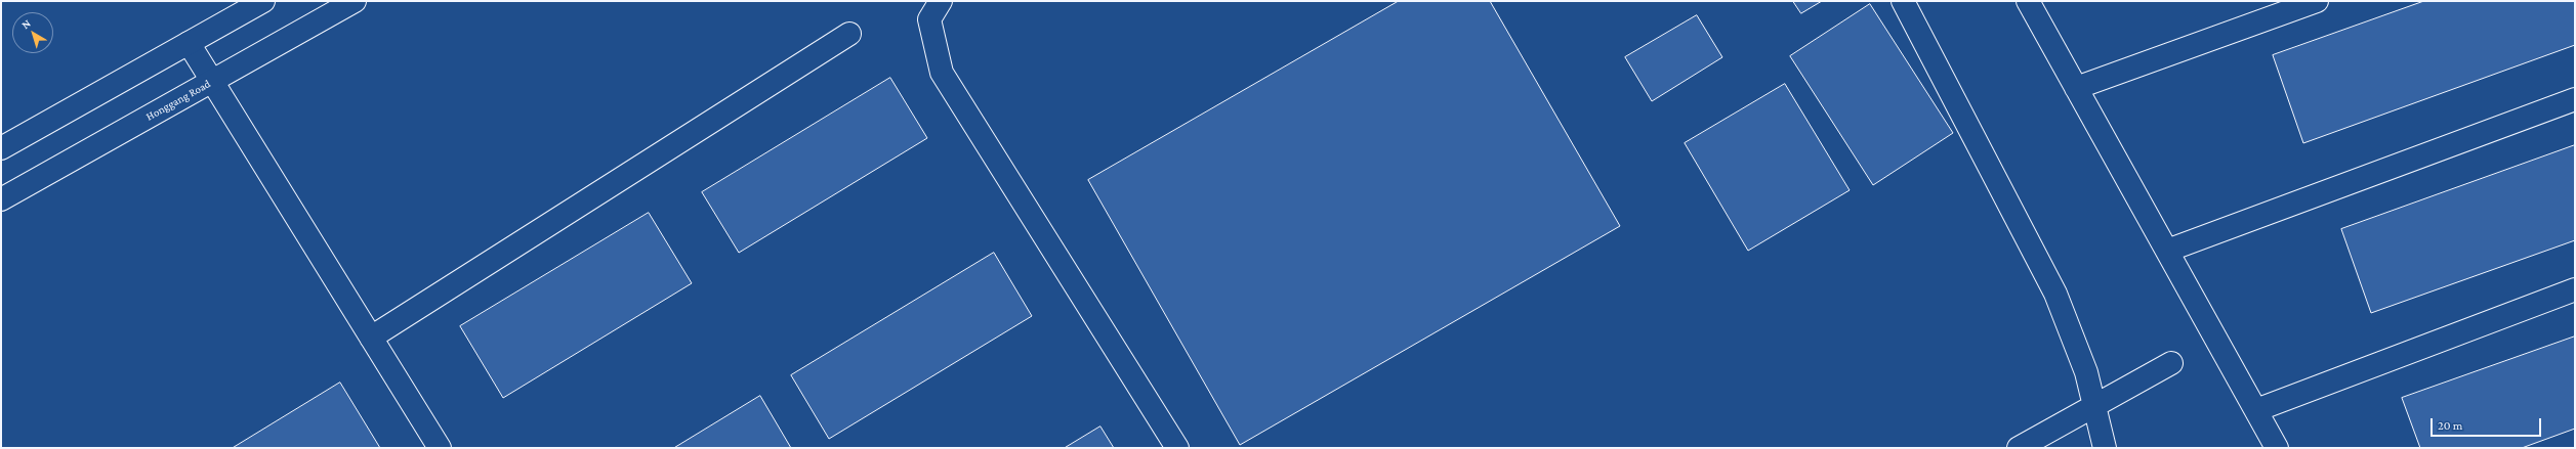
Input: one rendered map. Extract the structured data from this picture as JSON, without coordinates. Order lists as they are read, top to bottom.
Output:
{
  "streets": {
    "main road": ["Honggang Road"]
  },
  "scale_bar": "20 m",
  "north": "top left"
}
